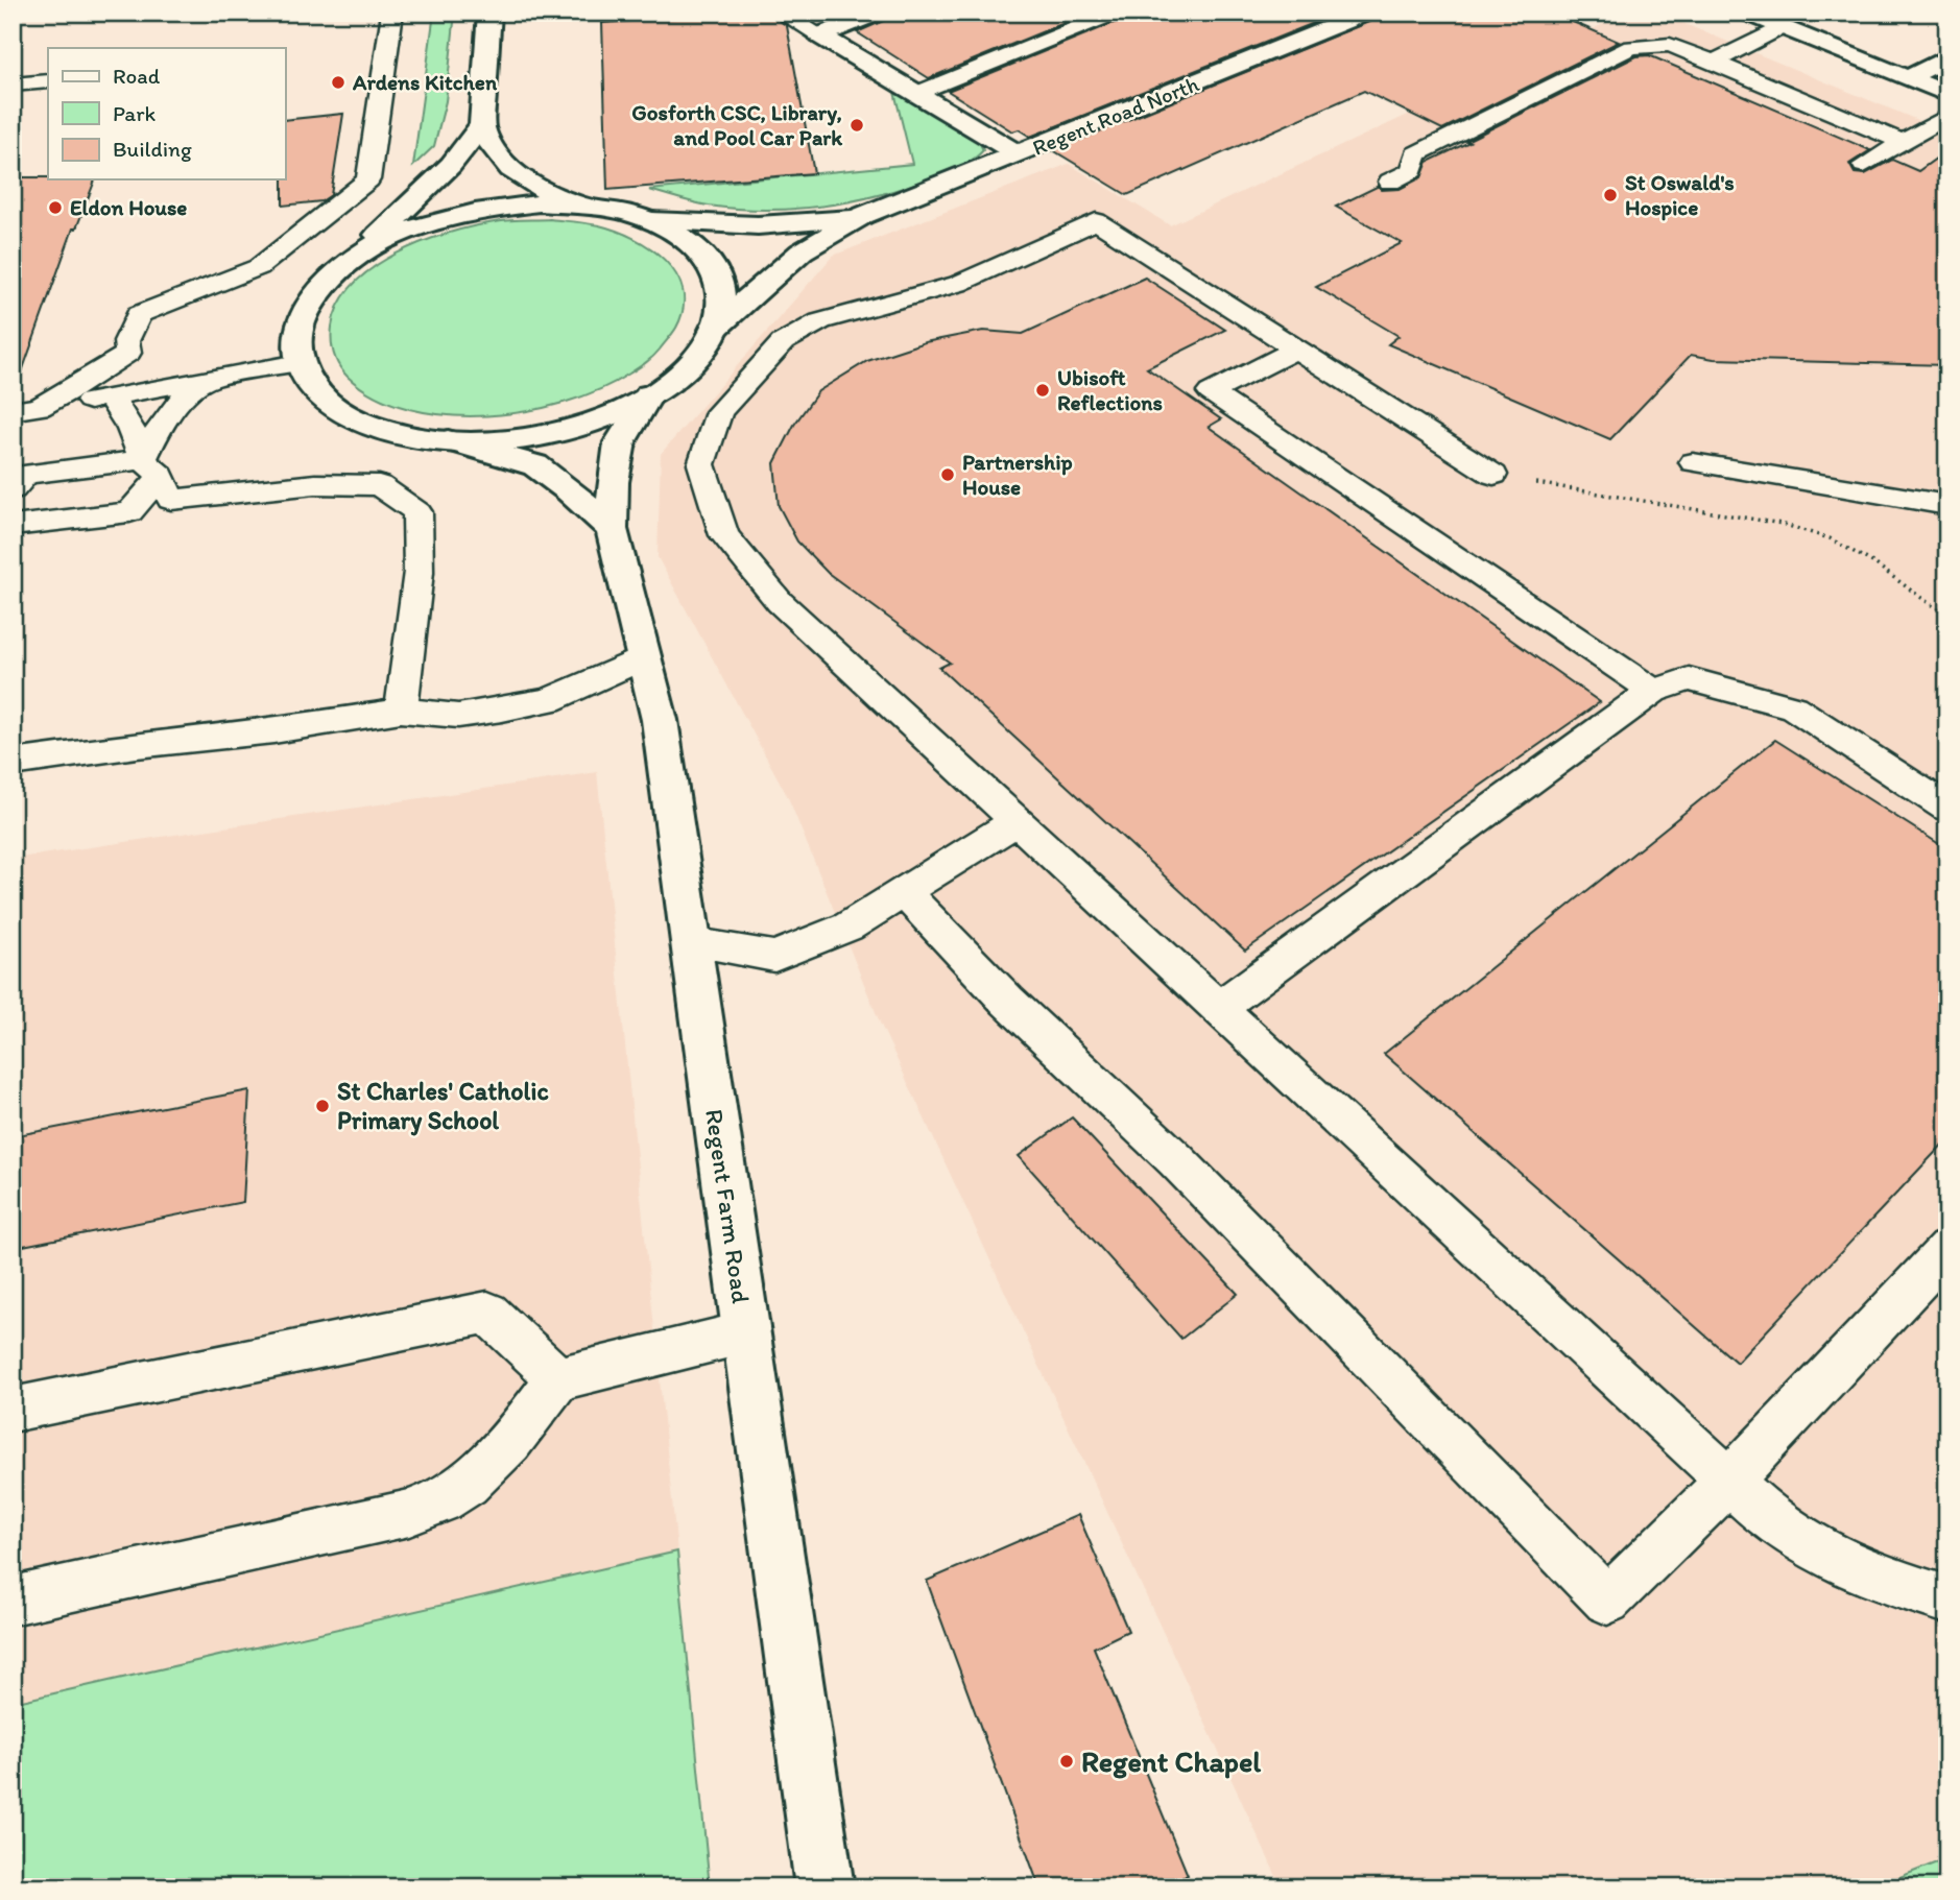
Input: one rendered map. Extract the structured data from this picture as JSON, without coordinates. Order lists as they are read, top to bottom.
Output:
{
  "streets": {
    "street": ["Regent Road North", "Regent Farm Road"]
  },
  "crossings": [
    ["Regent Road North", "Regent Farm Road"]
  ],
  "places": [
    "Ardens Kitchen",
    "Gosforth CSC, Library, and Pool Car Park",
    "St Oswald's Hospice",
    "Eldon House",
    "Ubisoft Reflections",
    "Partnership House",
    "St Charles' Catholic Primary School",
    "Regent Chapel"
  ],
  "legend": ["Road", "Park", "Building"]
}
